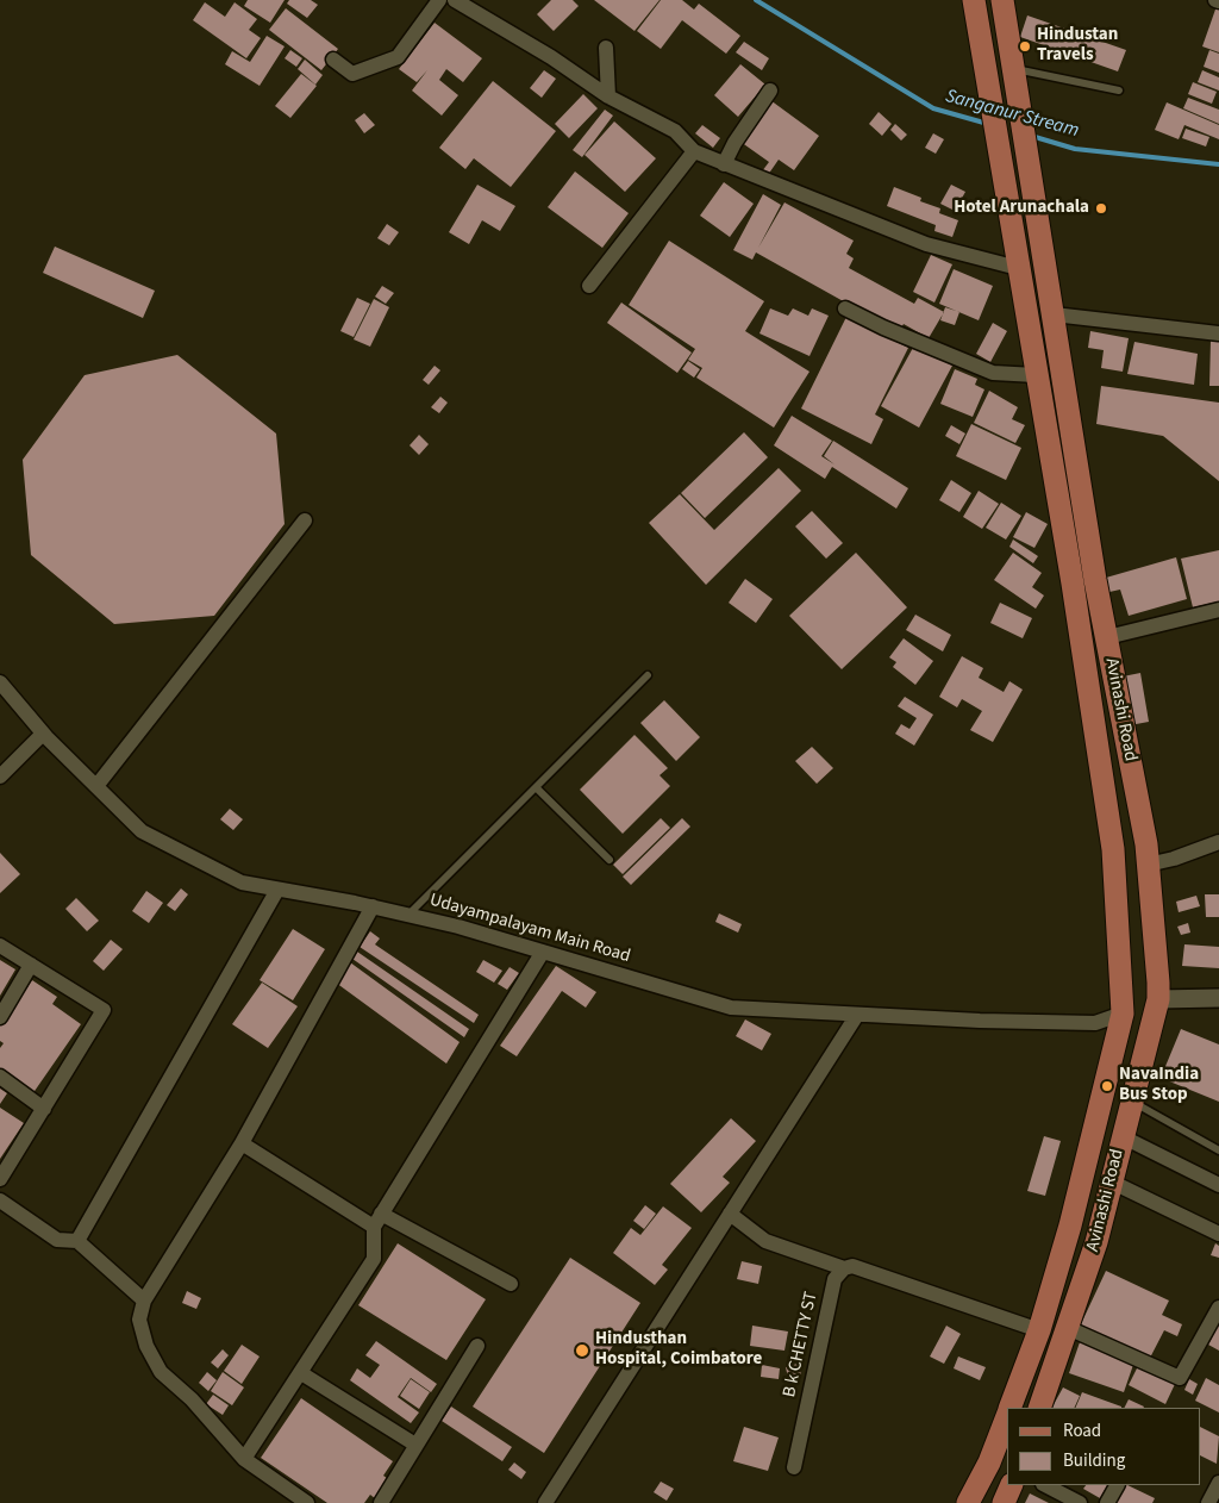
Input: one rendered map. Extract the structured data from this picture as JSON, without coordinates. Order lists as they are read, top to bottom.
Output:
{
  "streets": {
    "main road": ["Avinashi Road"],
    "street": ["Udayampalayam Main Road", "B k CHETTY ST"]
  },
  "crossings": [
    ["Avinashi Road", "Udayampalayam Main Road"]
  ],
  "water": ["Sanganur Stream"],
  "places": [
    "Hindustan Travels",
    "Hotel Arunachala",
    "NavaIndia Bus Stop",
    "Hindusthan Hospital, Coimbatore"
  ],
  "legend": ["Road", "Building"]
}
